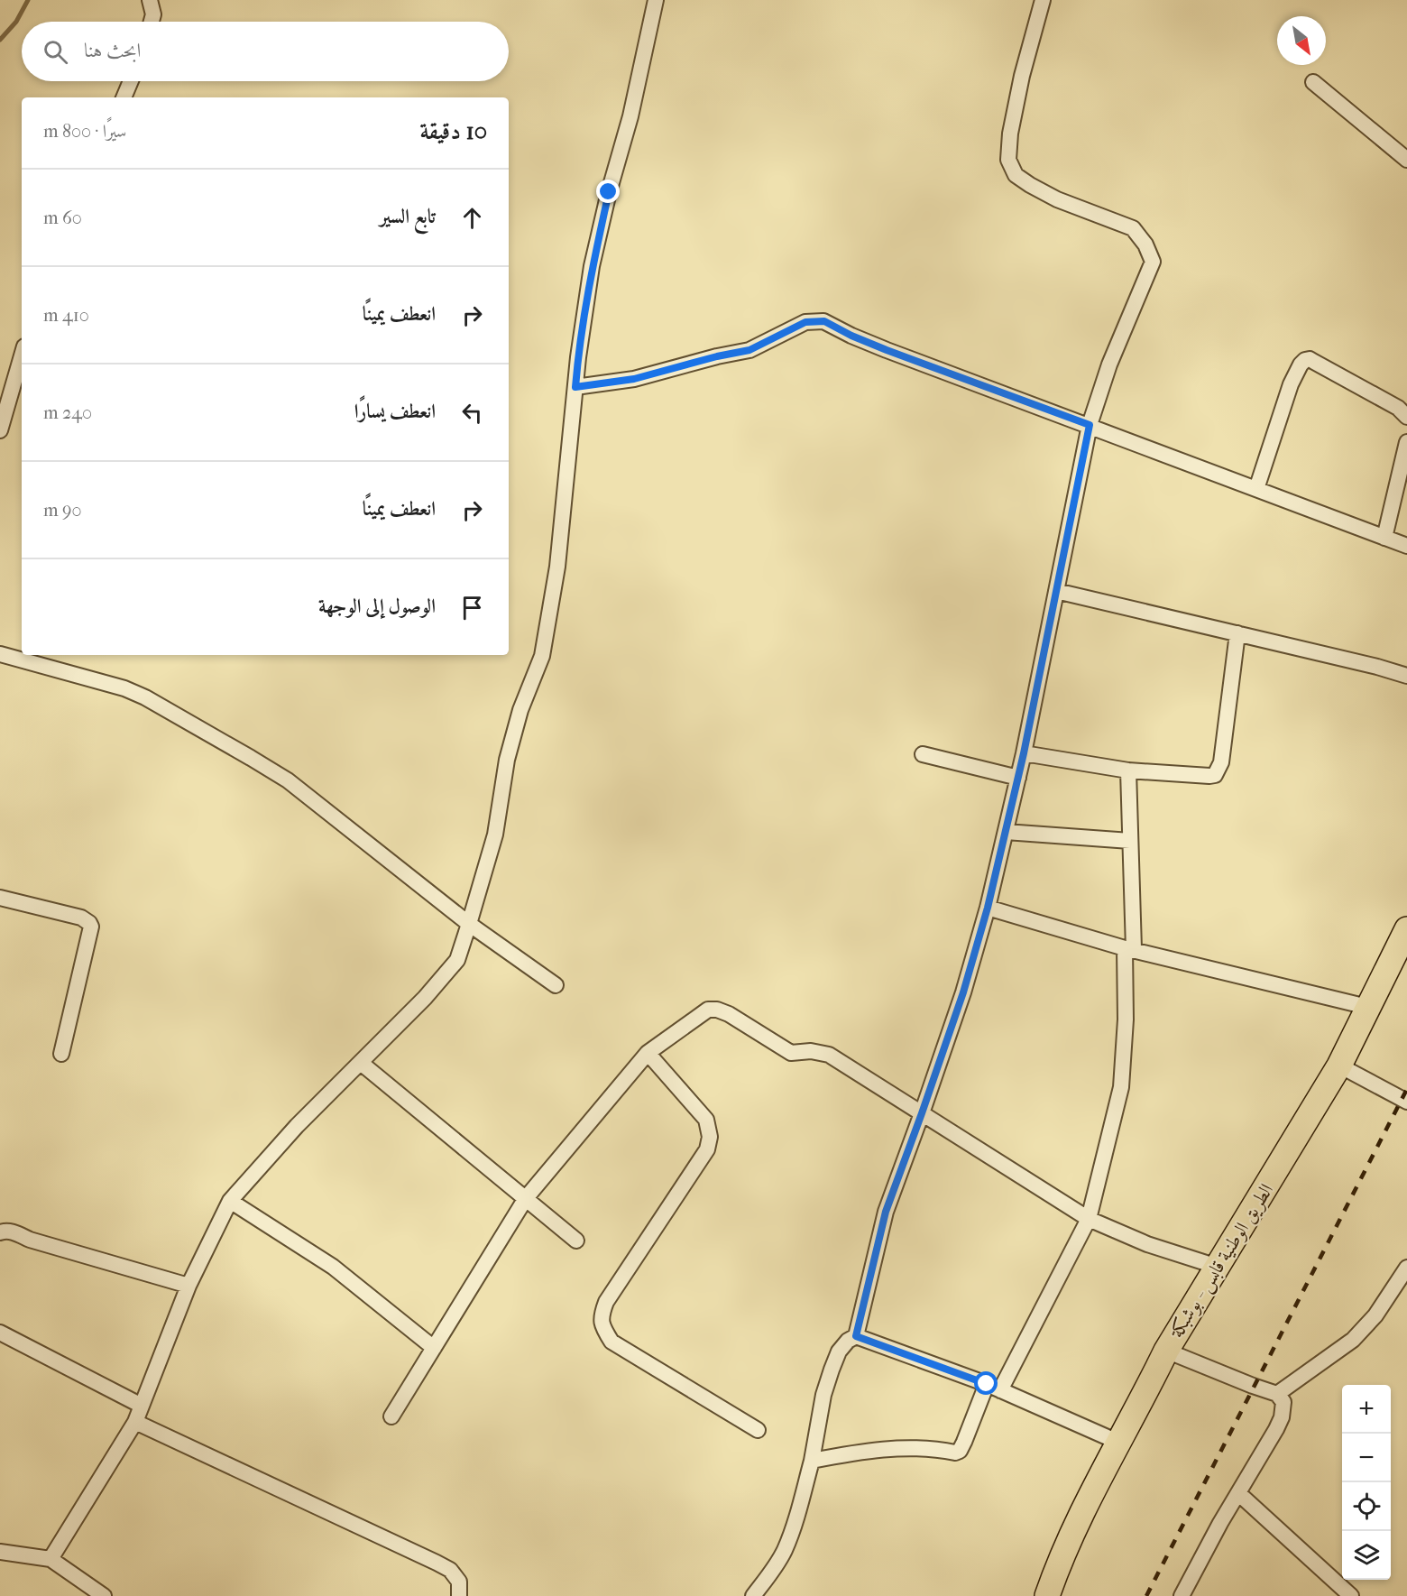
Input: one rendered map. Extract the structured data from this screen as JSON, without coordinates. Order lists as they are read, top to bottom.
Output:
{
  "streets": {
    "main road": ["الطريق الوطنية قابس - بوشبكة"]
  },
  "north": "bottom right",
  "page": {
    "search": "ابحث هنا",
    "heading": ["10 دقيقة", "سيرًا · 800 m"],
    "list": [
      ["تابع السير", "60 m"],
      ["انعطف يمينًا", "410 m"],
      ["انعطف يسارًا", "240 m"],
      ["انعطف يمينًا", "90 m"],
      "الوصول إلى الوجهة"
    ],
    "map_buttons": ["+", "−"]
  }
}
